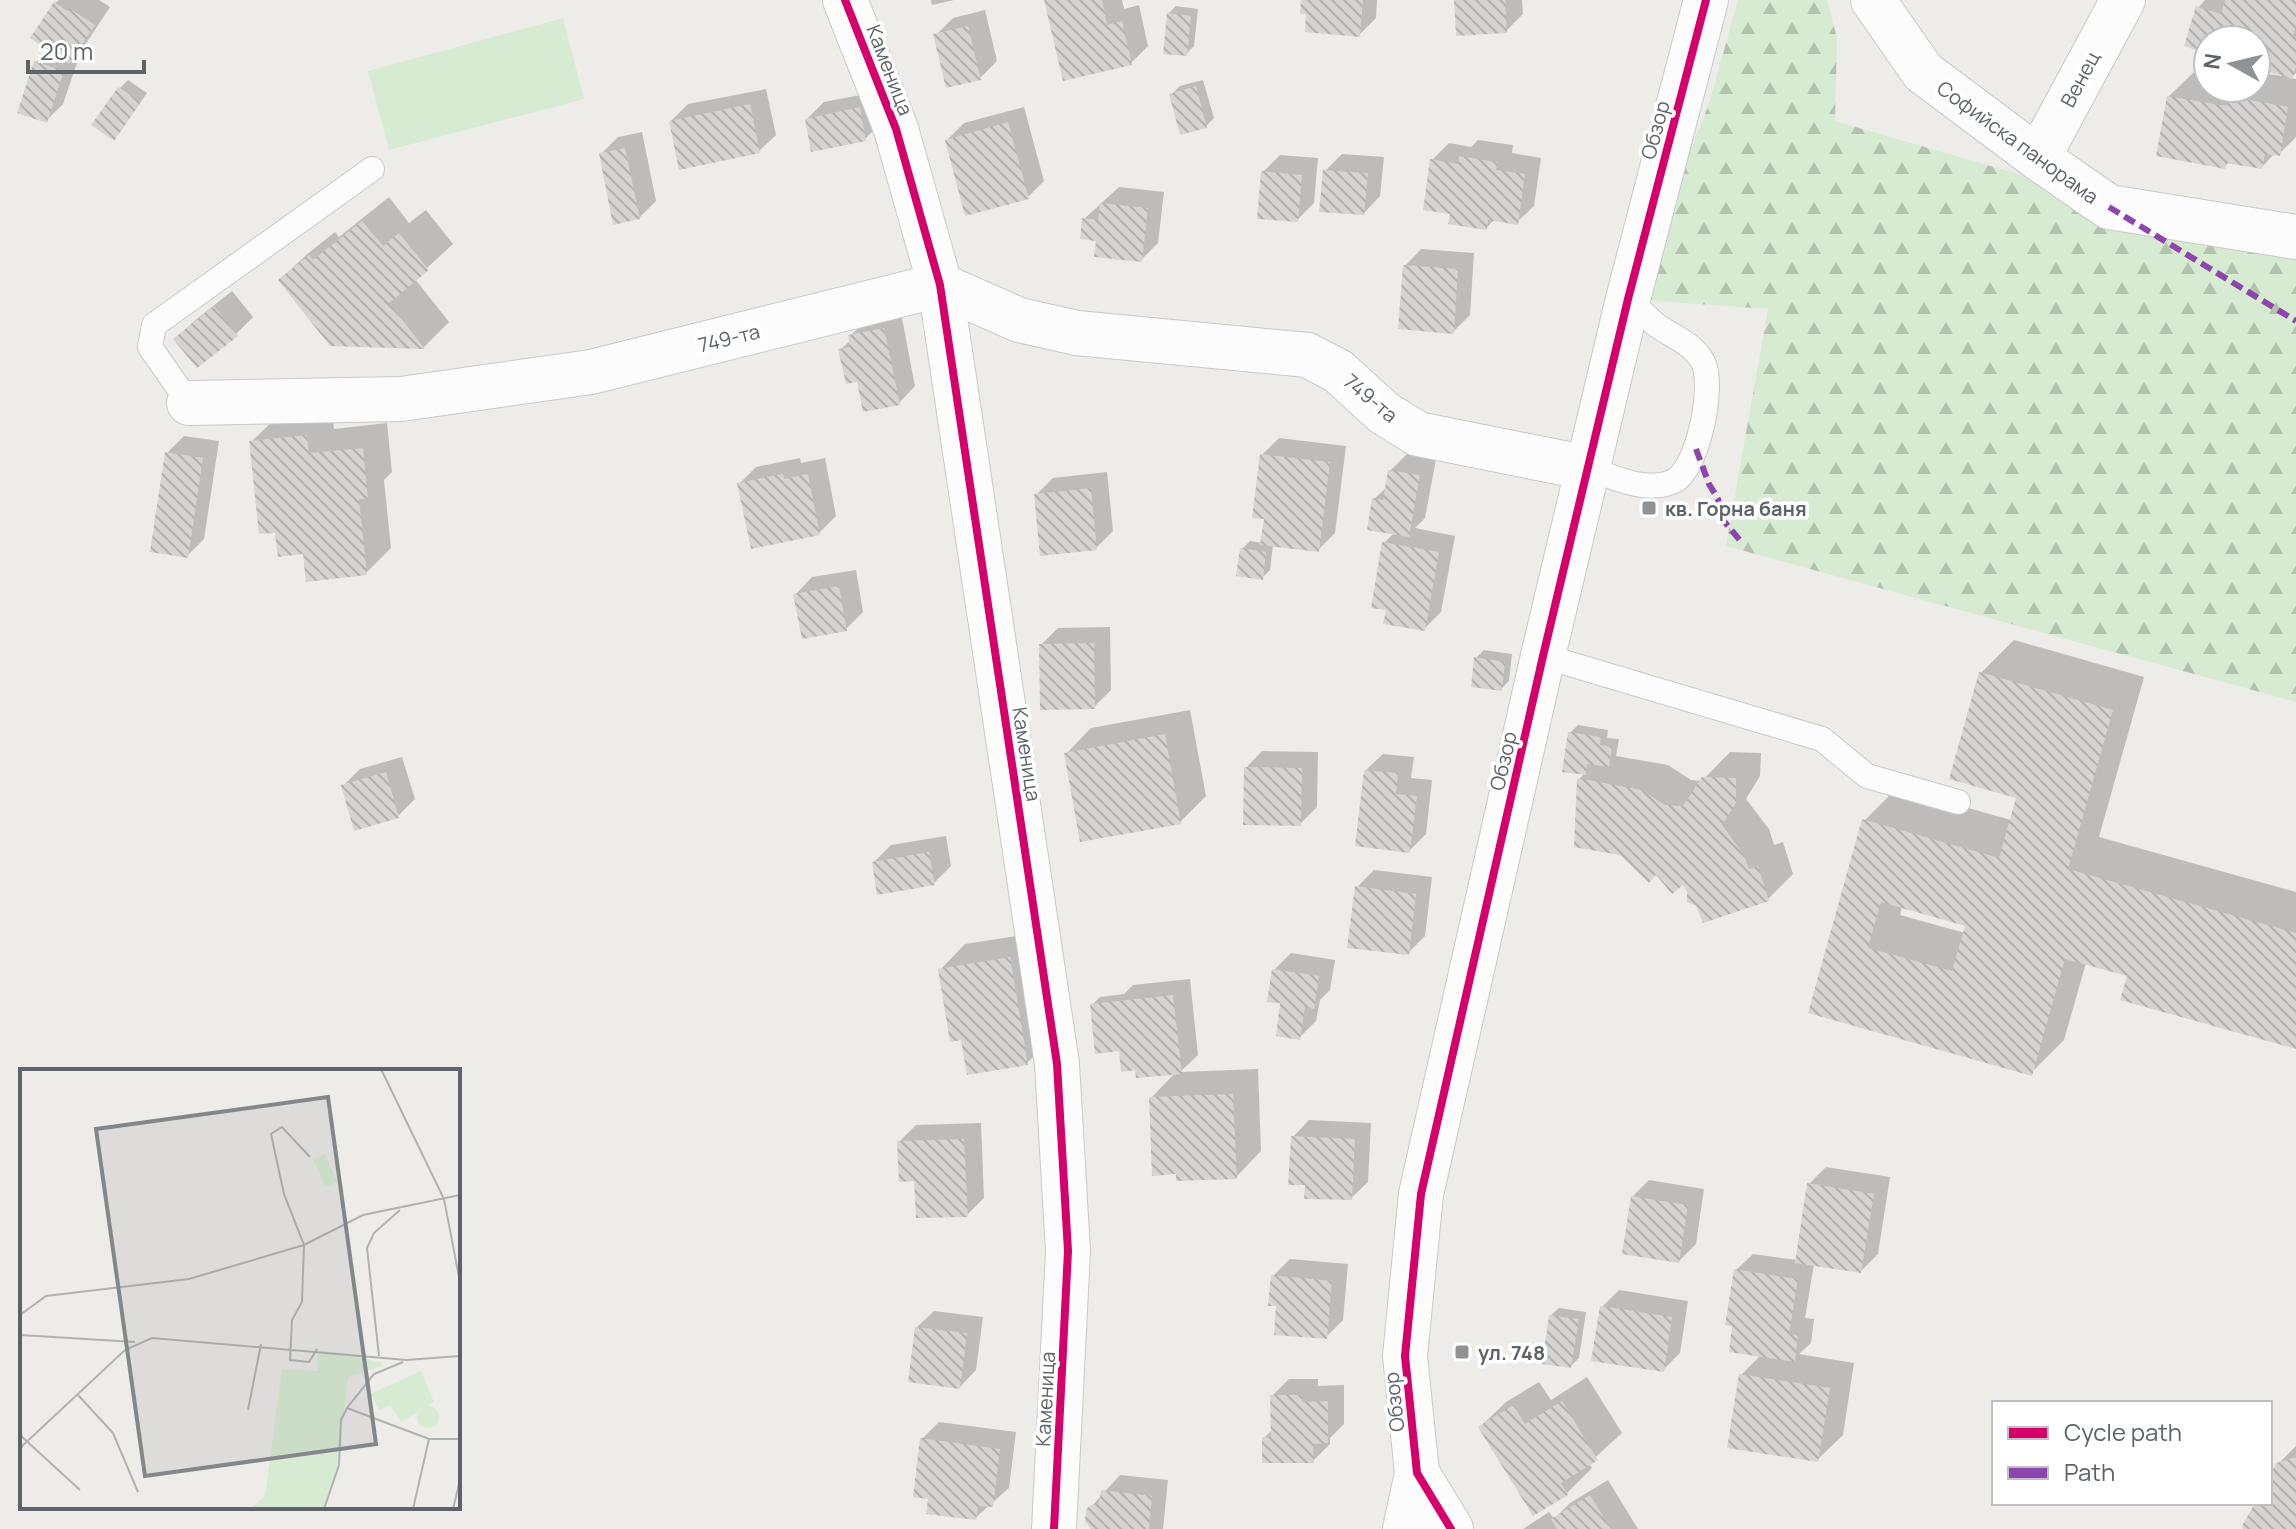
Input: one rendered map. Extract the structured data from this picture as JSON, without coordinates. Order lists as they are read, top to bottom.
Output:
{
  "streets": {
    "street": [
      "Каменица",
      "Венец",
      "Обзор",
      "Софийска панорама",
      "749-та"
    ]
  },
  "crossings": [
    ["Каменица", "749-та"],
    ["Венец", "Софийска панорама"],
    ["Обзор", "749-та"]
  ],
  "places": {
    "transit": ["кв. Горна баня", "ул. 748"]
  },
  "legend": ["Cycle path", "Path"],
  "scale_bar": "20 m",
  "north": "left"
}
